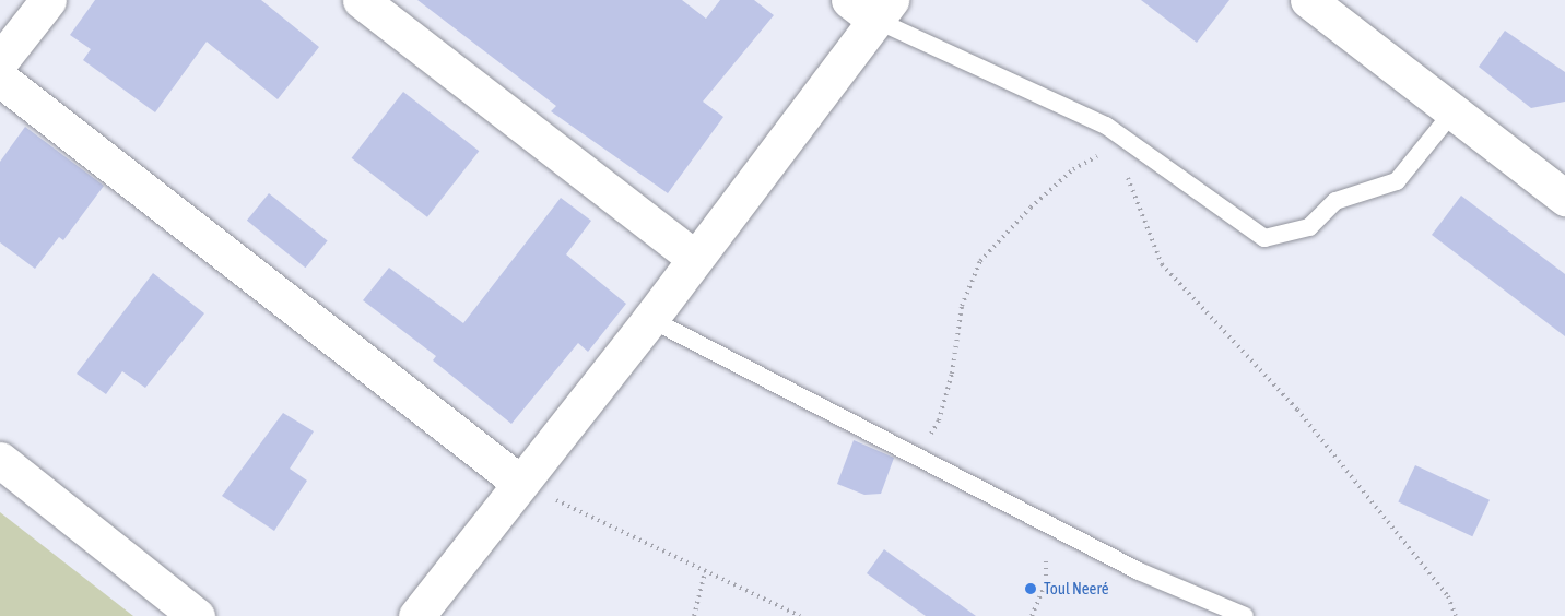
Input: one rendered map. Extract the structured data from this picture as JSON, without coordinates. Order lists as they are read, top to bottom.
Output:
{
  "places": ["Toul Neeré"]
}
